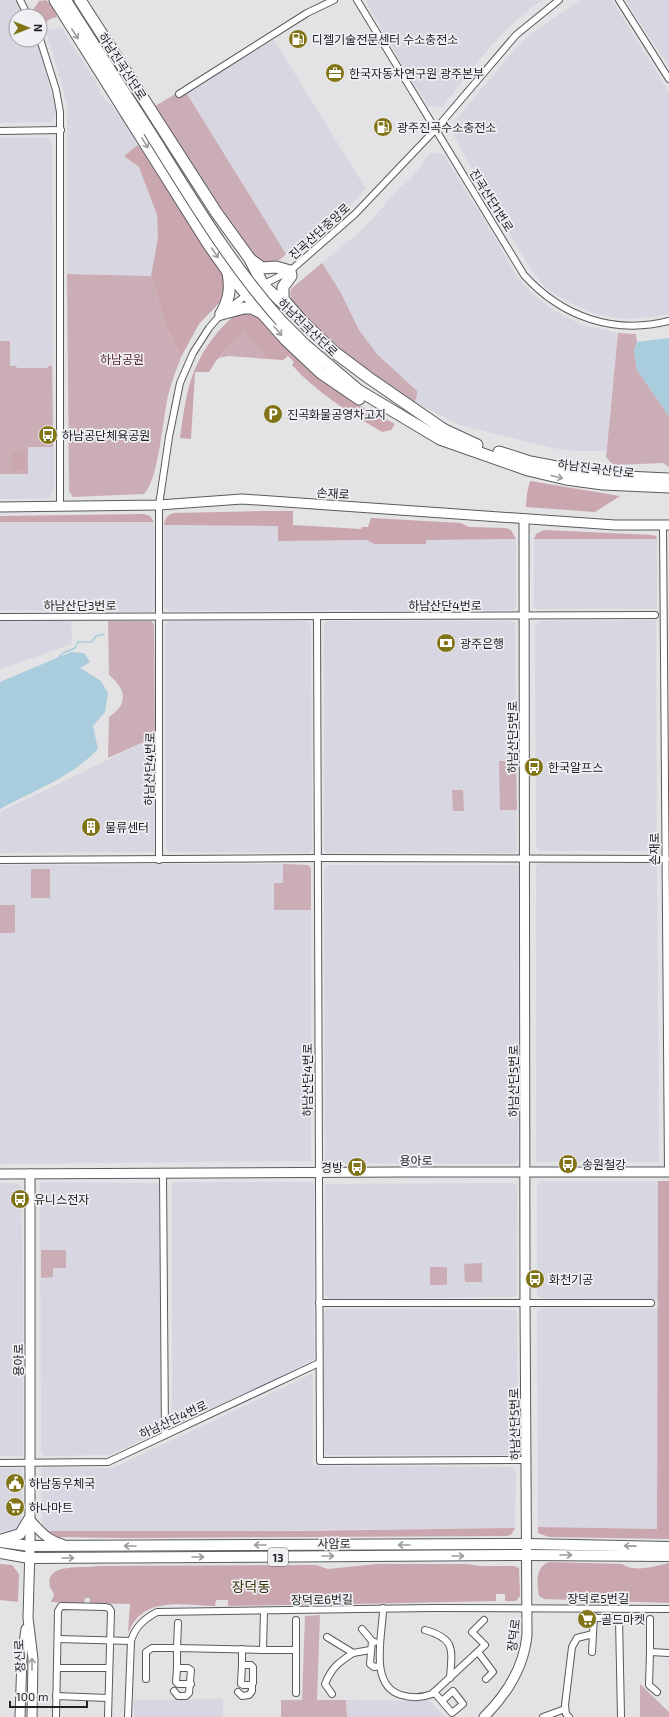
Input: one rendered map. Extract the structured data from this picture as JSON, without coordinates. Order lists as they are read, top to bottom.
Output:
{
  "streets": {
    "highway": ["하남진곡산단로"],
    "main road": ["사암로", "13"],
    "street": [
      "진곡산단1번로",
      "진곡산단중앙로",
      "손재로",
      "하남산단3번로",
      "하남산단4번로",
      "하남산단5번로",
      "용아로",
      "장덕로5번길",
      "장덕로6번길",
      "장덕로",
      "장신로"
    ]
  },
  "crossings": [
    ["진곡산단1번로", "진곡산단중앙로"],
    ["진곡산단중앙로", "손재로"],
    ["진곡산단중앙로", "하남산단4번로"],
    ["손재로", "하남산단4번로"],
    ["손재로", "하남산단5번로"],
    ["손재로", "용아로"],
    ["하남산단3번로", "하남산단4번로"],
    ["하남산단4번로", "하남산단5번로"],
    ["하남산단4번로", "용아로"],
    ["하남산단5번로", "용아로"],
    ["하남산단5번로", "사암로"],
    ["하남산단5번로", "장덕로"],
    ["용아로", "사암로"],
    ["용아로", "장신로"],
    ["사암로", "장덕로"],
    ["사암로", "장신로"],
    ["장덕로5번길", "장덕로6번길"],
    ["장덕로5번길", "장덕로"],
    ["장덕로6번길", "장덕로"]
  ],
  "districts": ["장덕동"],
  "parks": ["하남공원"],
  "places": {
    "fuel station": ["디젤기술전문센터 수소충전소", "광주진곡수소충전소"],
    "office": ["한국자동차연구원 광주본부"],
    "parking": ["진곡화물공영차고지"],
    "bus stop": [
      "하남공단체육공원",
      "한국알프스",
      "송원철강",
      "경방",
      "유니스전자",
      "화천기공"
    ],
    "bank": ["광주은행"],
    "building": ["물류센터"],
    "public building": ["하남동우체국"],
    "supermarket": ["하나마트", "골드마켓"]
  },
  "scale_bar": "100 m",
  "north": "right"
}
